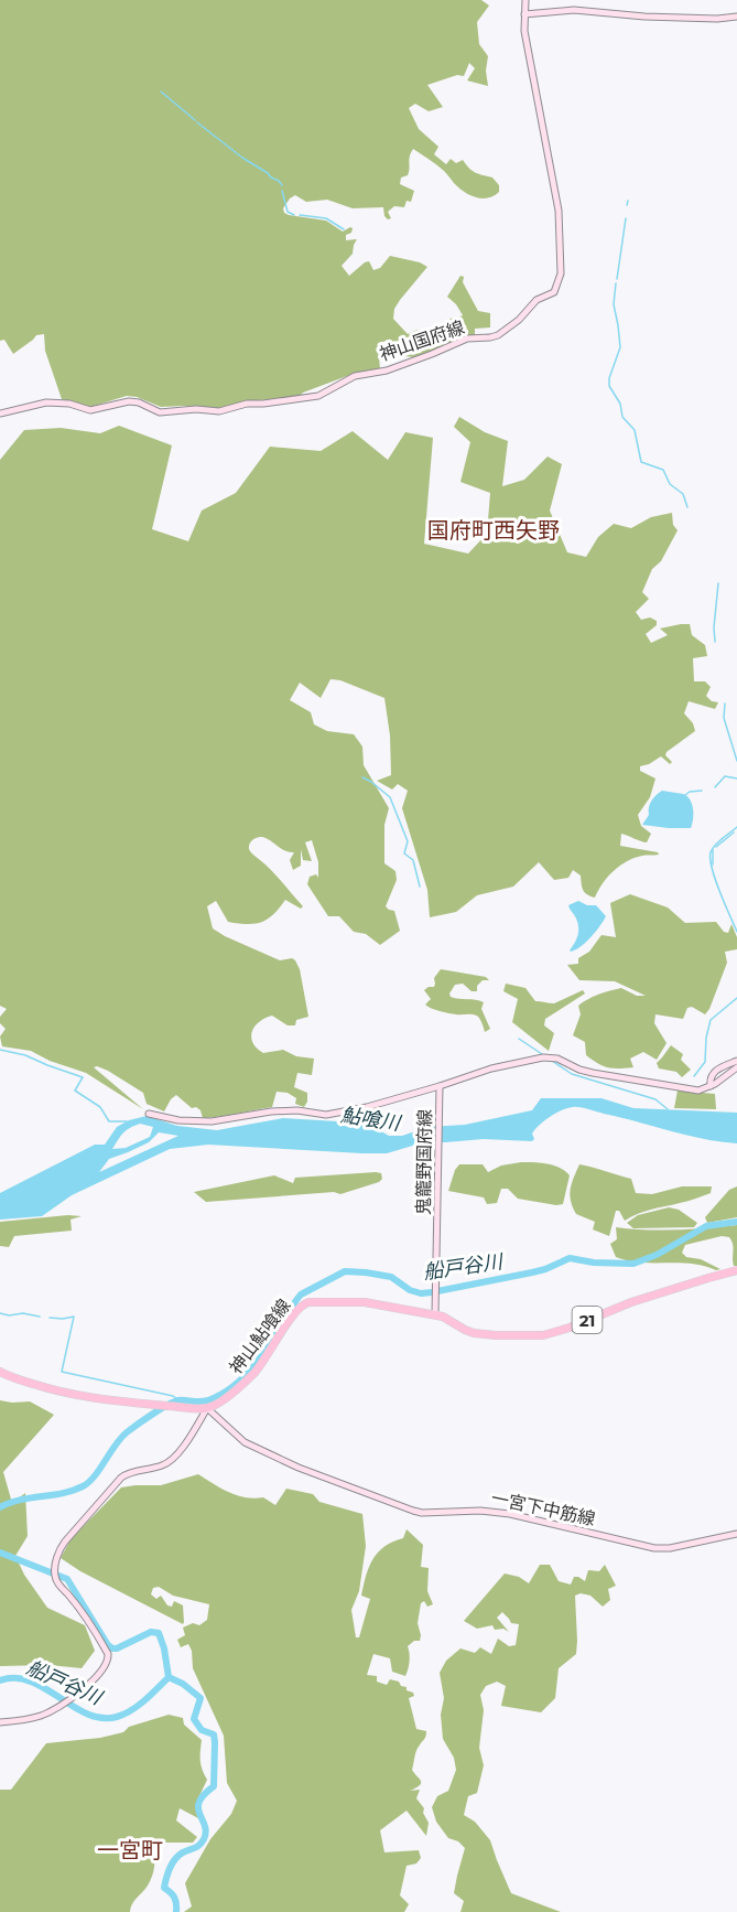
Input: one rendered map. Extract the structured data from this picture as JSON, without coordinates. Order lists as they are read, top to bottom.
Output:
{
  "streets": {
    "main road": [
      "神山国府線",
      "鬼籠野国府線",
      "21",
      "神山鮎喰線",
      "一宮下中筋線"
    ]
  },
  "crossings": [
    ["鬼籠野国府線", "神山鮎喰線"],
    ["神山鮎喰線", "一宮下中筋線"]
  ],
  "districts": ["国府町西矢野", "一宮町"],
  "water": ["鮎喰川", "船戸谷川"]
}
